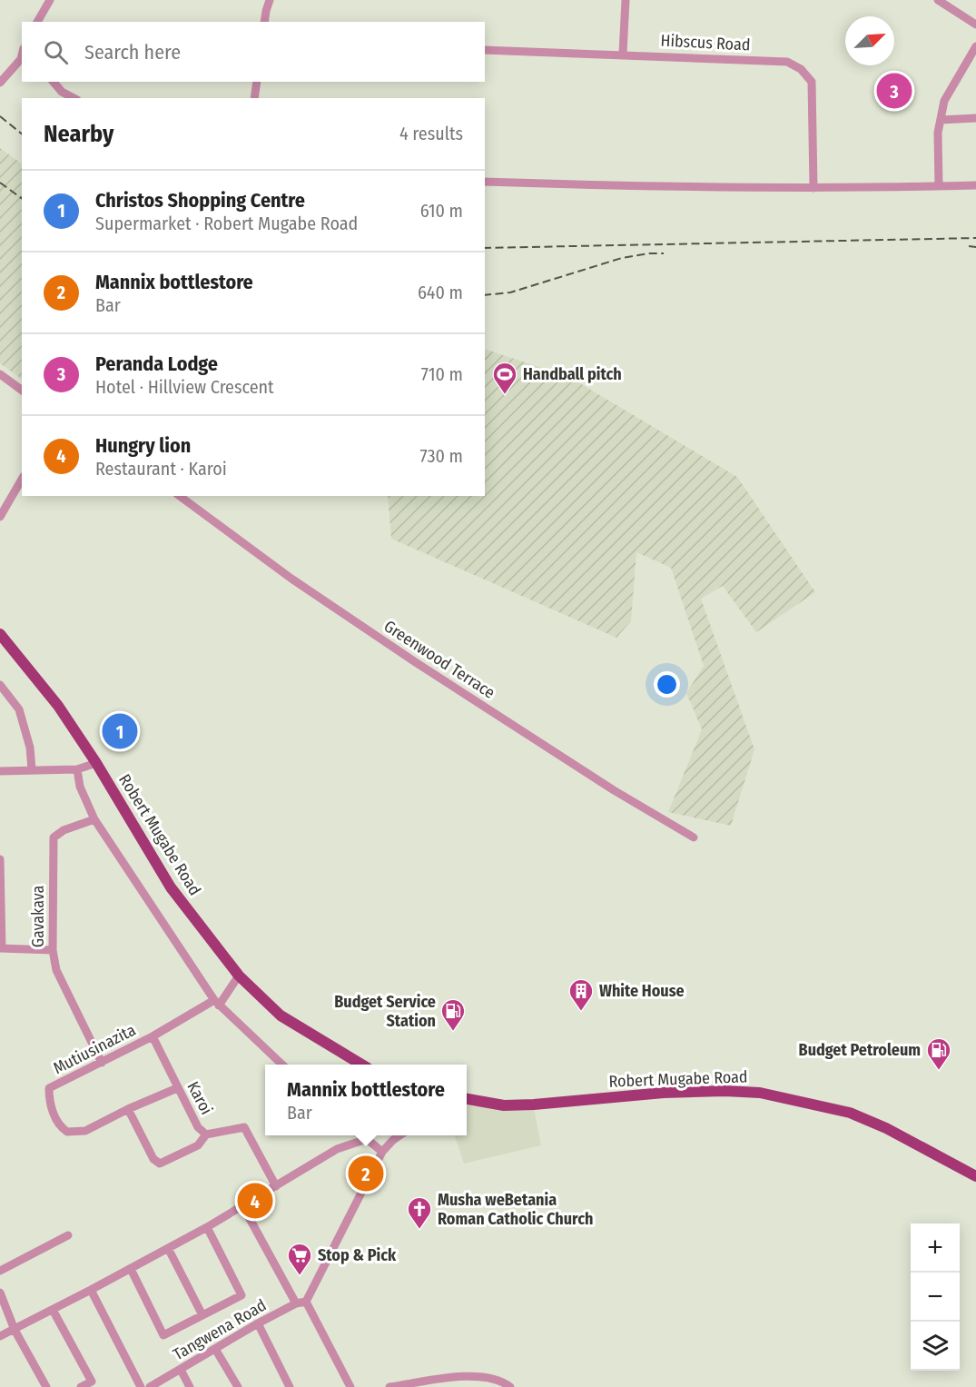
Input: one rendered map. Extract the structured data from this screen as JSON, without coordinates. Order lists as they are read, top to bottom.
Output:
{
  "streets": {
    "main road": ["Robert Mugabe Road"],
    "street": [
      "Hibscus Road",
      "Greenwood Terrace",
      "Gavakava",
      "Mutiusinazita",
      "Karoi",
      "Tangwena Road"
    ]
  },
  "crossings": [
    ["Gavakava", "Mutiusinazita"],
    ["Mutiusinazita", "Karoi"]
  ],
  "places": {
    "sports": ["Handball pitch"],
    "building": ["White House"],
    "fuel station": ["Budget Service Station", "Budget Petroleum"],
    "church": ["Musha weBetania Roman Catholic Church"],
    "supermarket": ["Stop & Pick"]
  },
  "north": "top right",
  "page": {
    "search": "Search here",
    "pins": [
      "3",
      "1",
      "2",
      "4"
    ],
    "heading": ["Nearby", "4 results"],
    "list": [
      {
        "mark": "1",
        "name": "Christos Shopping Centre",
        "note": "Supermarket · Robert Mugabe Road",
        "value": "610 m"
      },
      {
        "mark": "2",
        "name": "Mannix bottlestore",
        "note": "Bar",
        "value": "640 m"
      },
      {
        "mark": "3",
        "name": "Peranda Lodge",
        "note": "Hotel · Hillview Crescent",
        "value": "710 m"
      },
      {
        "mark": "4",
        "name": "Hungry lion",
        "note": "Restaurant · Karoi",
        "value": "730 m"
      }
    ],
    "popup": ["Mannix bottlestore", "Bar"],
    "map_buttons": ["+", "−"]
  }
}
